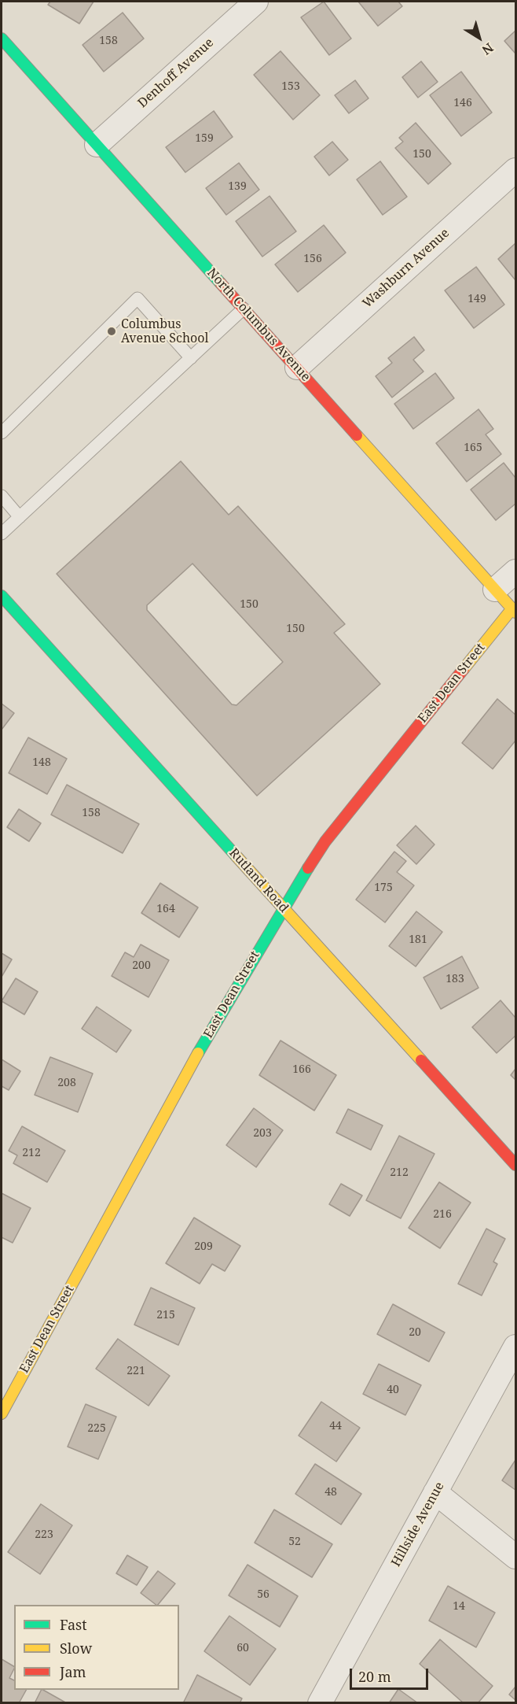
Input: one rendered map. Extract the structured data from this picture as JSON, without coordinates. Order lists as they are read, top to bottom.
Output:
{
  "streets": {
    "street": [
      "Denhoff Avenue",
      "Washburn Avenue",
      "North Columbus Avenue",
      "East Dean Street",
      "Rutland Road",
      "Hillside Avenue"
    ]
  },
  "crossings": [
    ["Denhoff Avenue", "North Columbus Avenue"],
    ["Washburn Avenue", "North Columbus Avenue"],
    ["North Columbus Avenue", "East Dean Street"],
    ["East Dean Street", "Rutland Road"]
  ],
  "places": ["Columbus Avenue School"],
  "house_numbers": [
    "158",
    "153",
    "146",
    "159",
    "150",
    "139",
    "156",
    "149",
    "165",
    "150",
    "150",
    "148",
    "158",
    "175",
    "164",
    "181",
    "200",
    "183",
    "166",
    "208",
    "203",
    "212",
    "212",
    "216",
    "209",
    "215",
    "20",
    "221",
    "40",
    "44",
    "225",
    "48",
    "223",
    "52",
    "56",
    "14",
    "60"
  ],
  "legend": ["Fast", "Slow", "Jam"],
  "scale_bar": "20 m",
  "north": "bottom right"
}
